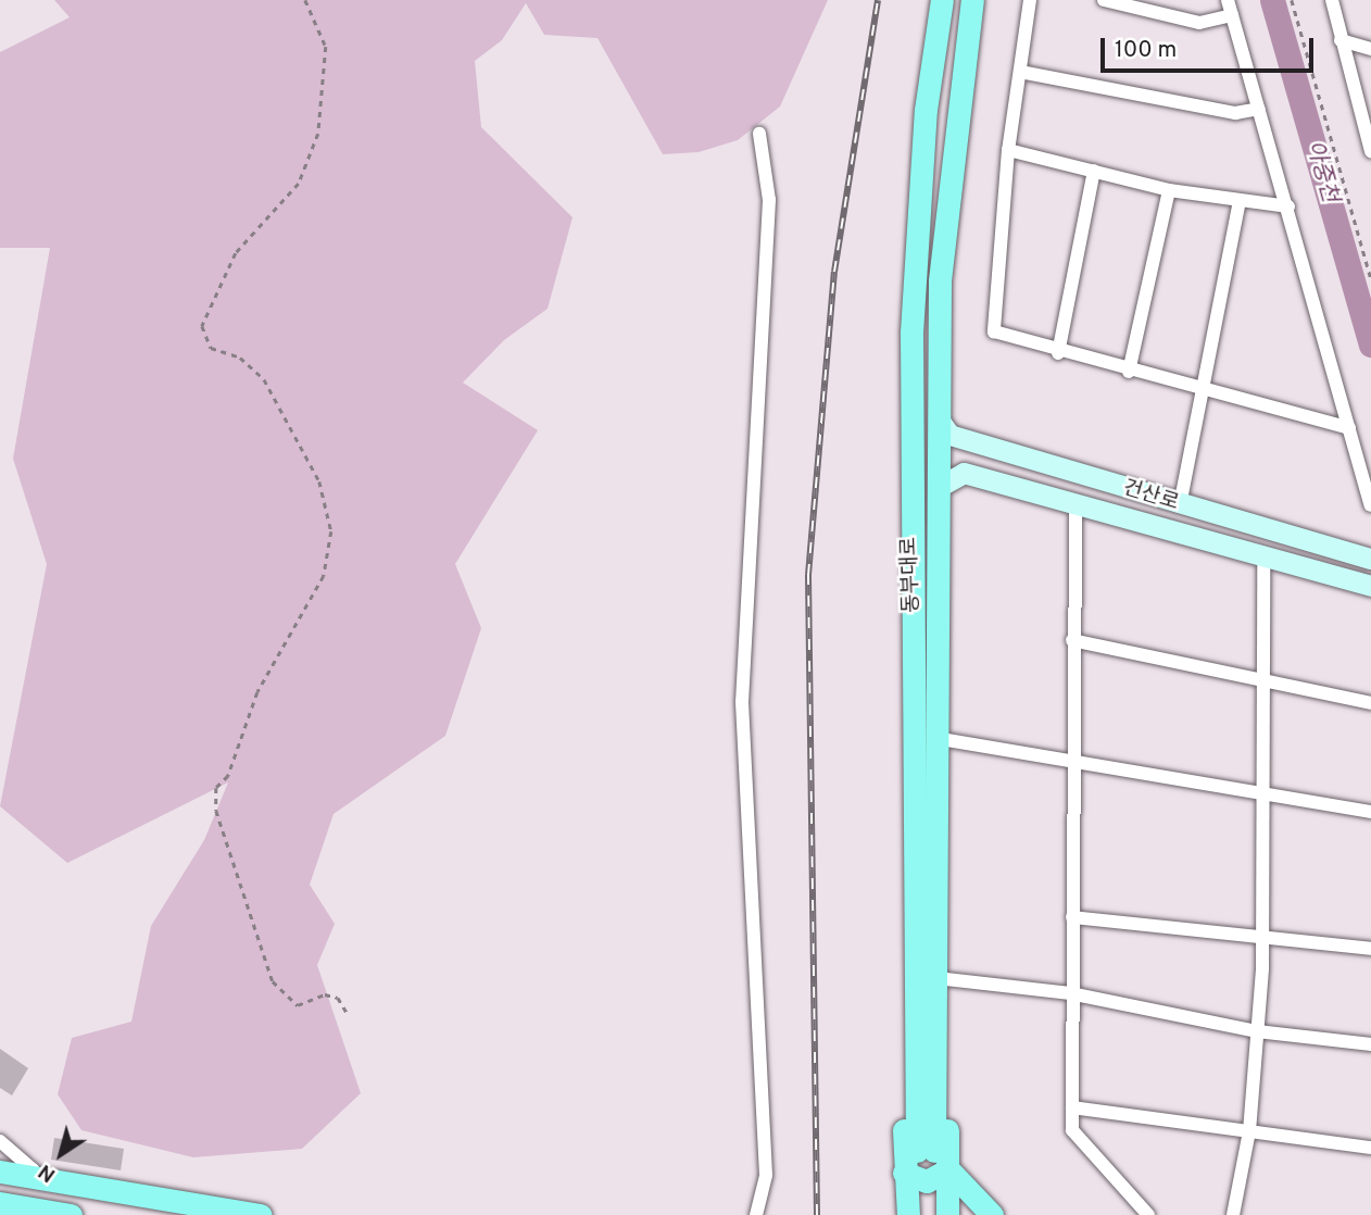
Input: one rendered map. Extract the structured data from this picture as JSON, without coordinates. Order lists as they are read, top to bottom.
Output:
{
  "streets": {
    "main road": ["동부대로"],
    "street": ["건산로"]
  },
  "crossings": [
    ["건산로", "동부대로"]
  ],
  "water": ["아중천"],
  "scale_bar": "100 m",
  "north": "bottom left"
}
